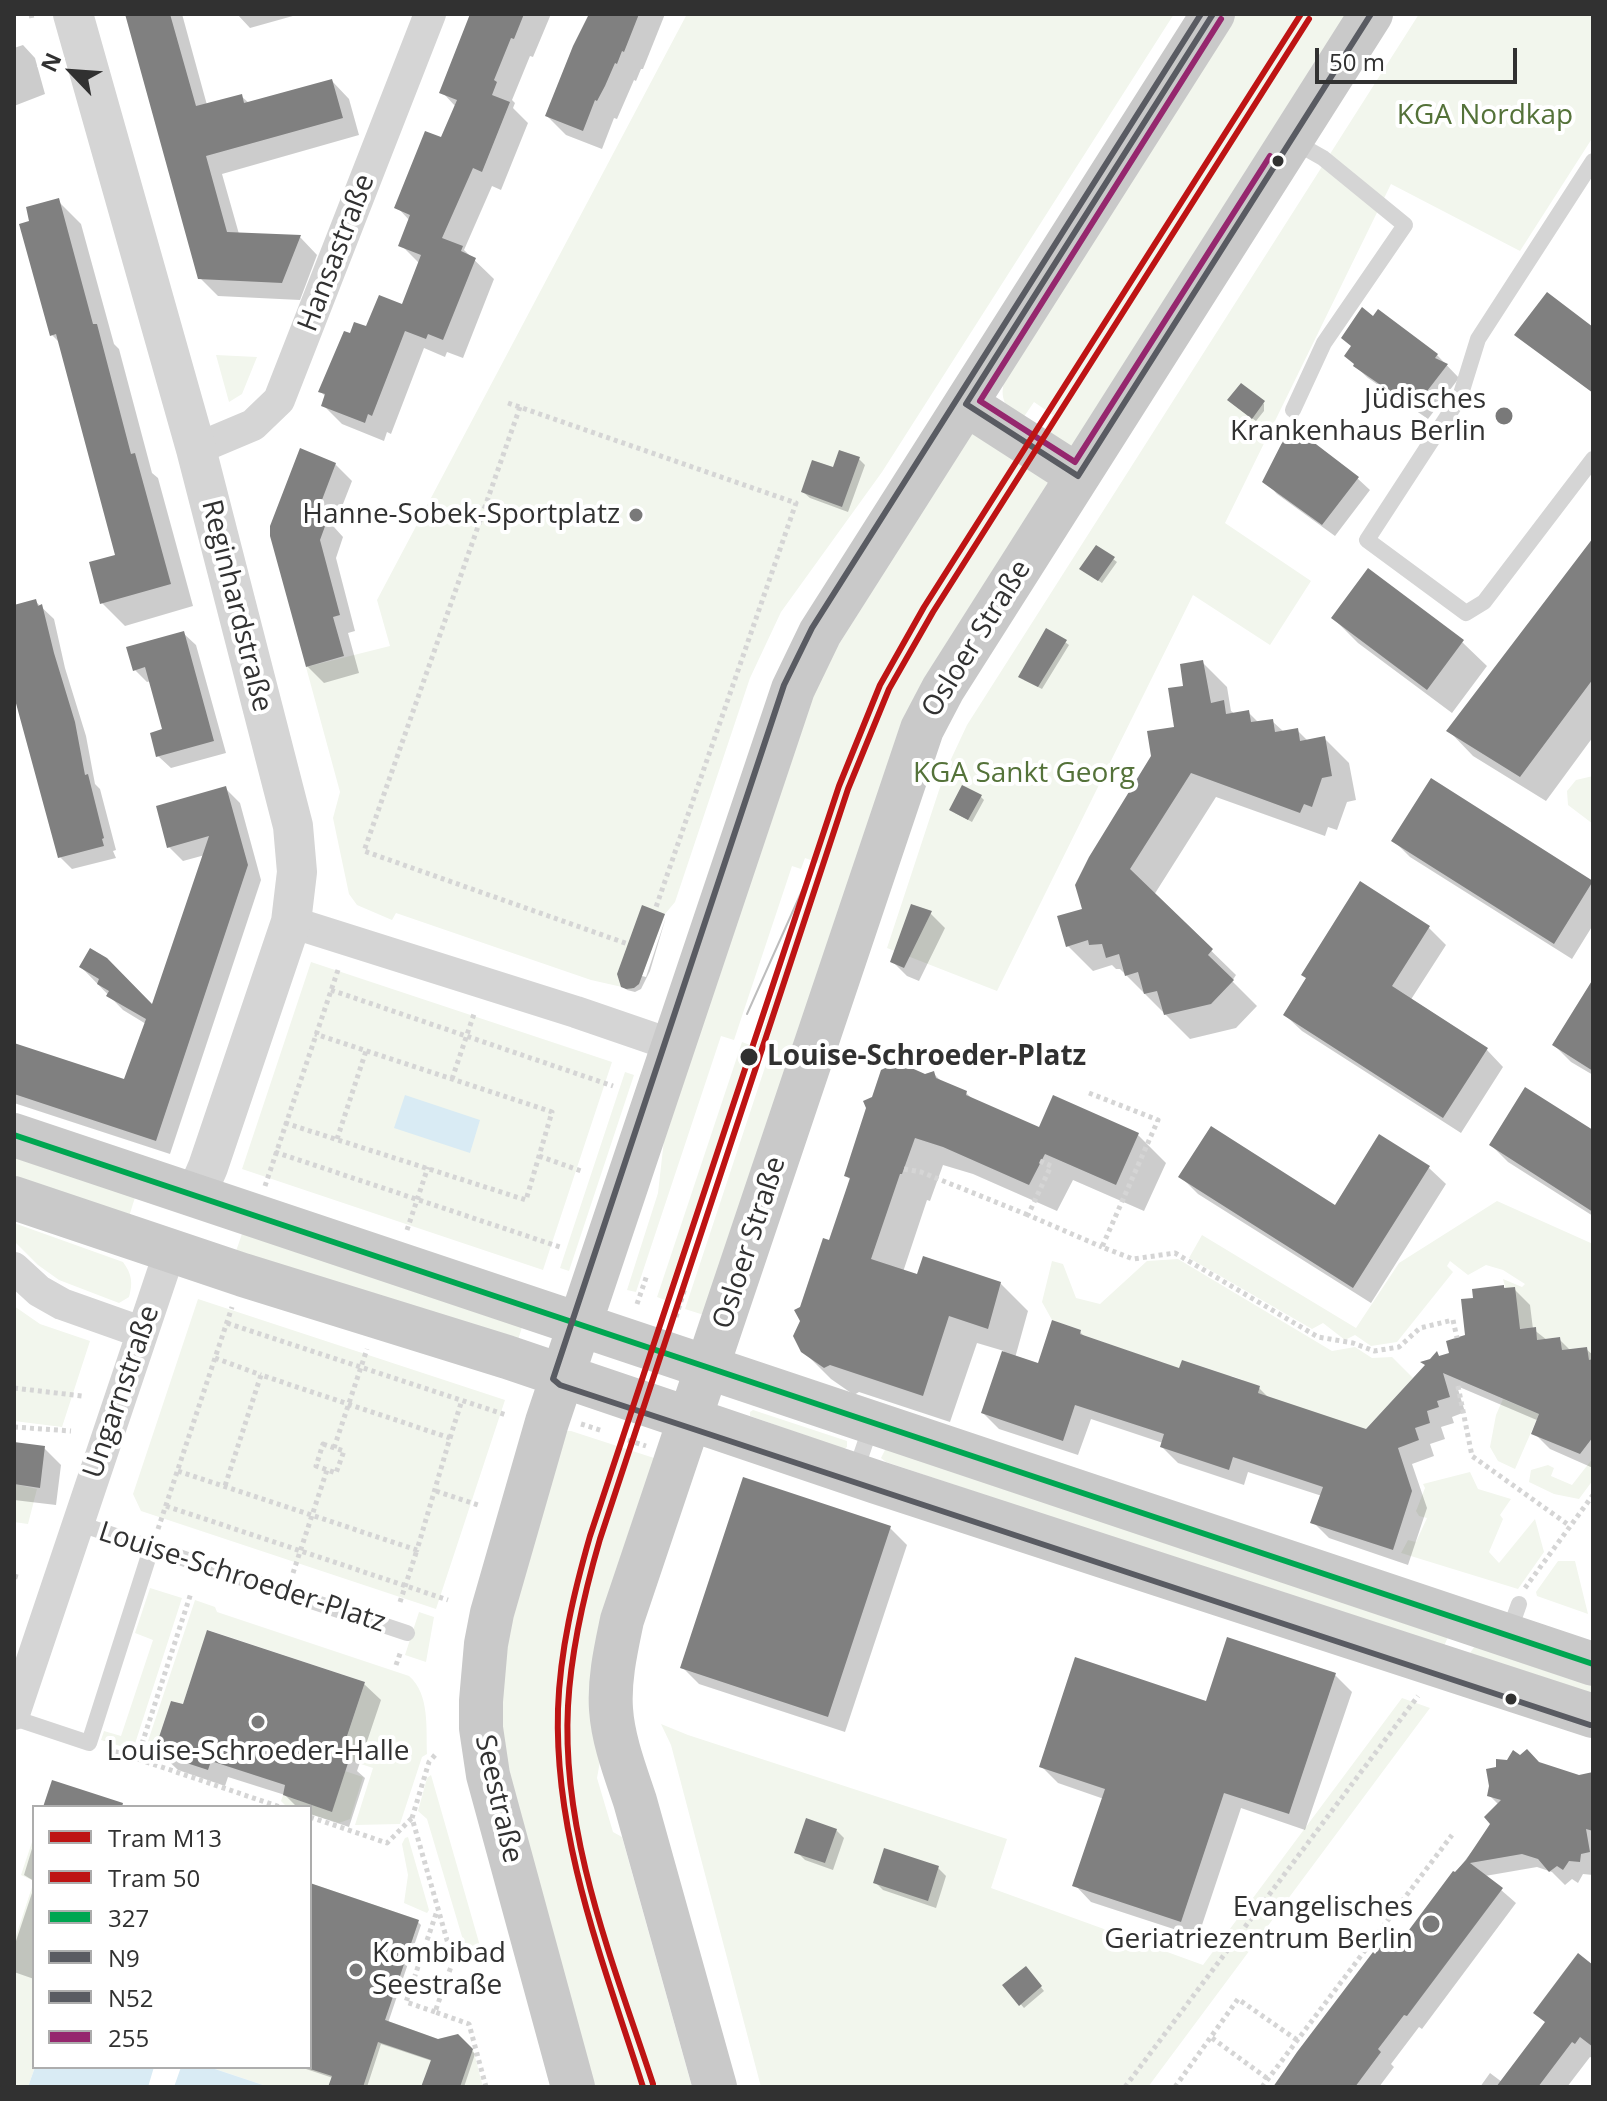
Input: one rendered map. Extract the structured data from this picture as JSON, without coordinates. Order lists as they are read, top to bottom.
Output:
{
  "streets": {
    "main road": ["Osloer Straße", "Seestraße"],
    "street": ["Hansastraße", "Reginhardstraße", "Ungarnstraße"],
    "lane": ["Louise-Schroeder-Platz"]
  },
  "crossings": [
    ["Hansastraße", "Reginhardstraße"],
    ["Ungarnstraße", "Louise-Schroeder-Platz"]
  ],
  "parks": ["KGA Nordkap", "KGA Sankt Georg"],
  "places": [
    "Jüdisches Krankenhaus Berlin",
    "Hanne-Sobek-Sportplatz",
    "Louise-Schroeder-Platz",
    "Louise-Schroeder-Halle",
    "Evangelisches Geriatriezentrum Berlin",
    "Kombibad Seestraße"
  ],
  "lines": [
    "tram line M13",
    "transit line N9",
    "transit line N52",
    "tram line 50",
    "transit line 255",
    "transit line 327"
  ],
  "legend": [
    "Tram M13",
    "Tram 50",
    "327",
    "N9",
    "N52",
    "255"
  ],
  "scale_bar": "50 m",
  "north": "top left"
}
